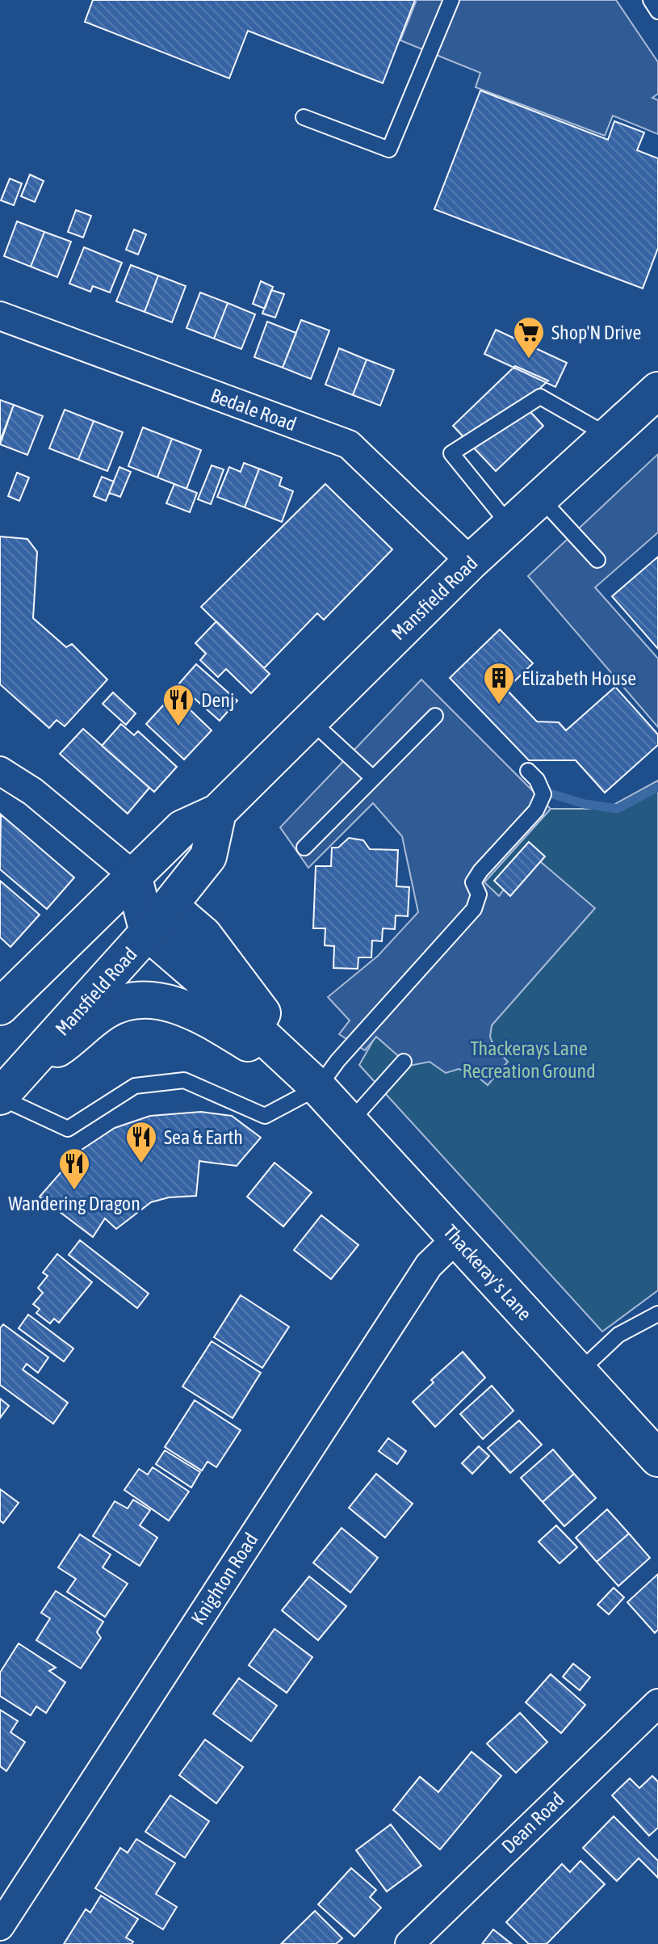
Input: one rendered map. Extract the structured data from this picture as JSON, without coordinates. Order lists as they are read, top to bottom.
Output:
{
  "streets": {
    "main road": ["Mansfield Road", "Thackeray's Lane"],
    "street": ["Bedale Road", "Knighton Road", "Dean Road"]
  },
  "crossings": [
    ["Bedale Road", "Mansfield Road"],
    ["Mansfield Road", "Thackeray's Lane"],
    ["Thackeray's Lane", "Knighton Road"]
  ],
  "parks": ["Thackerays Lane Recreation Ground"],
  "places": {
    "supermarket": ["Shop'N Drive"],
    "building": ["Elizabeth House"],
    "restaurant": ["Denj", "Sea & Earth", "Wandering Dragon"]
  }
}
